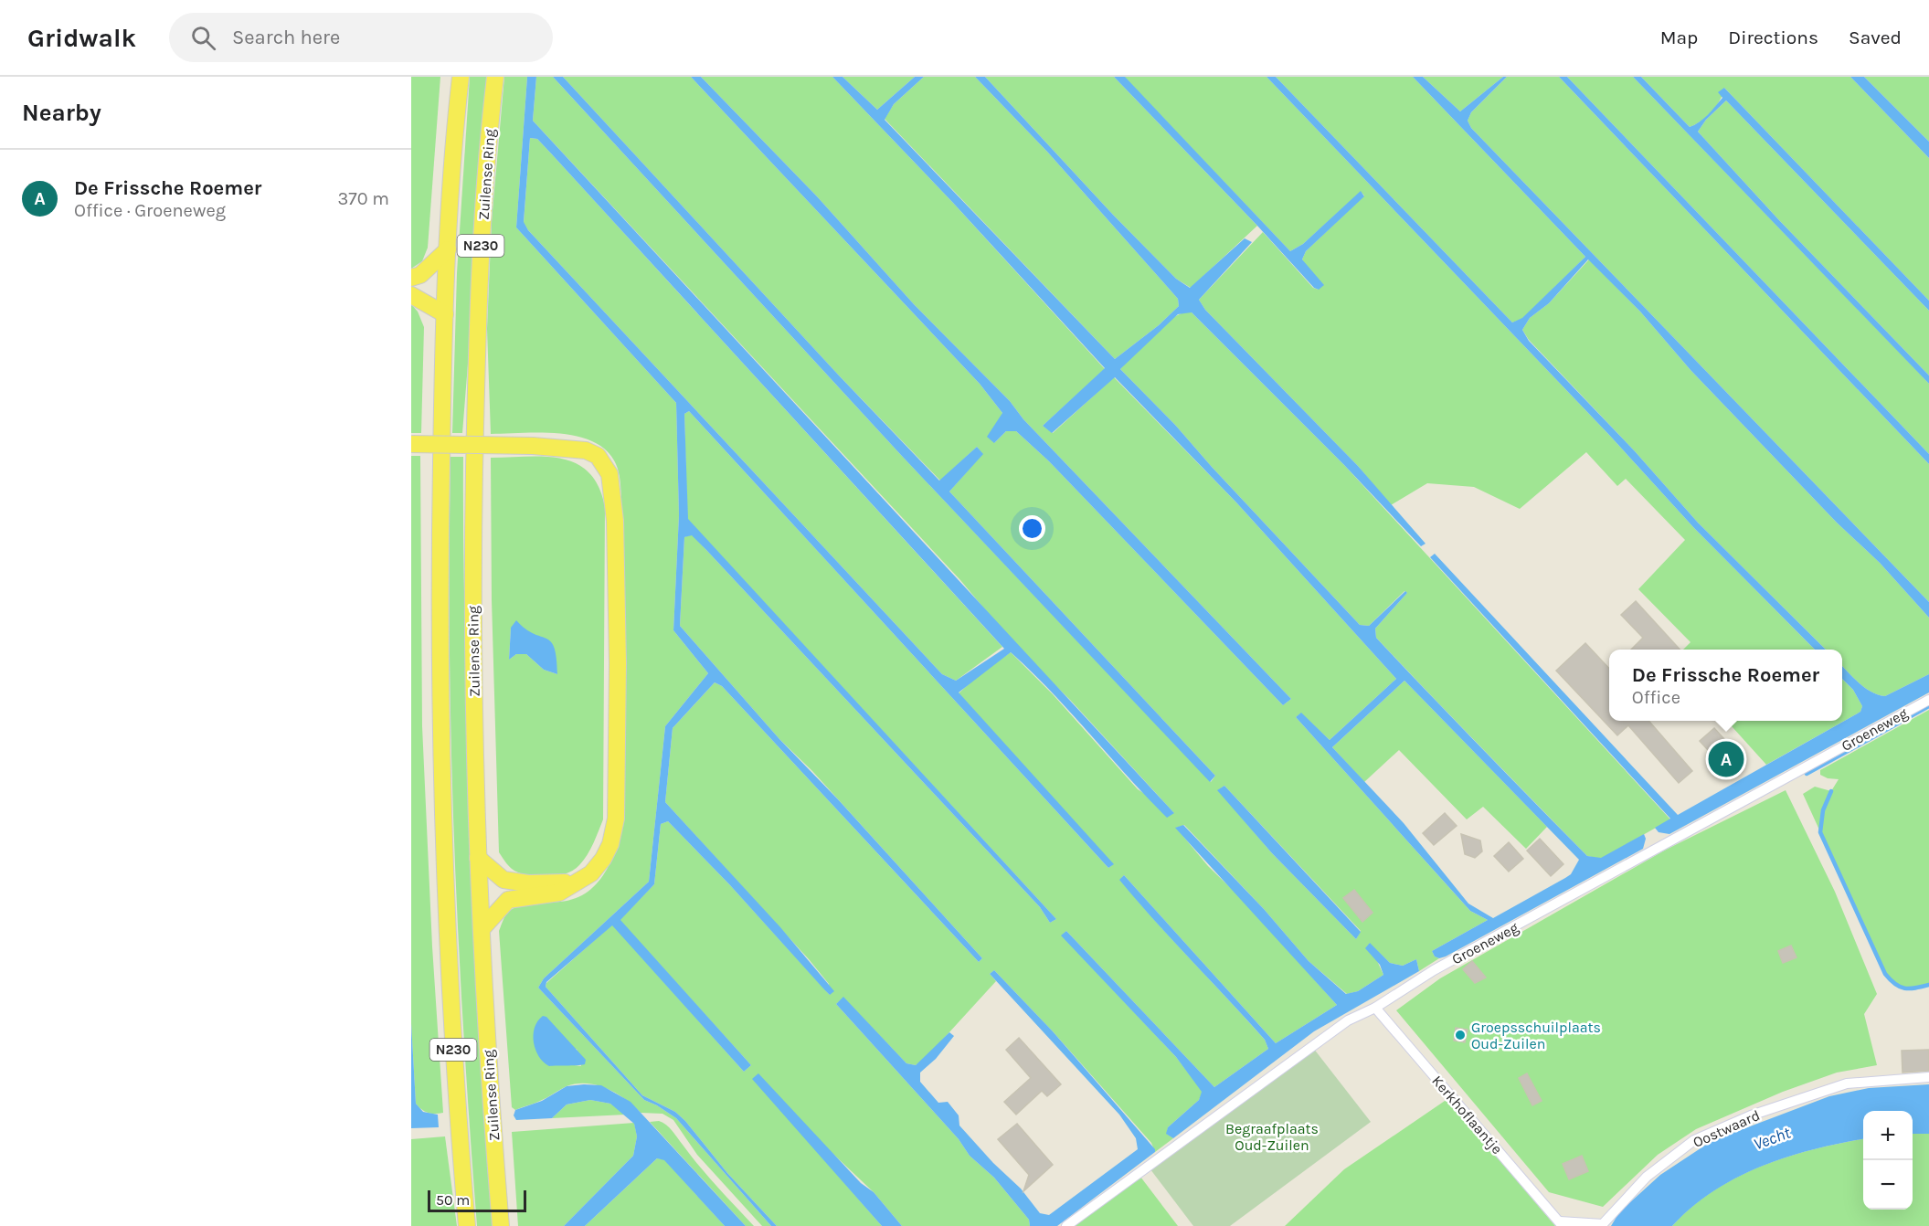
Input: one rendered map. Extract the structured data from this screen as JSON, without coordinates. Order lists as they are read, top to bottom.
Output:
{
  "streets": {
    "main road": ["Zuilense Ring", "N230"],
    "street": ["Groeneweg", "Kerkhoflaantje", "Oostwaard"]
  },
  "crossings": [
    ["Groeneweg", "Kerkhoflaantje"],
    ["Kerkhoflaantje", "Oostwaard"]
  ],
  "water": ["Vecht"],
  "parks": ["Begraafplaats Oud-Zuilen"],
  "places": ["Groepsschuilplaats Oud-Zuilen"],
  "scale_bar": "50 m",
  "page": {
    "header": "Gridwalk",
    "search": "Search here",
    "nav": ["Map", "Directions", "Saved"],
    "heading": "Nearby",
    "list": [
      {
        "mark": "A",
        "name": "De Frissche Roemer",
        "note": "Office · Groeneweg",
        "value": "370 m"
      }
    ],
    "popup": ["De Frissche Roemer", "Office"],
    "pins": "A",
    "map_buttons": ["+", "−"],
    "scale": "50 m"
  }
}
